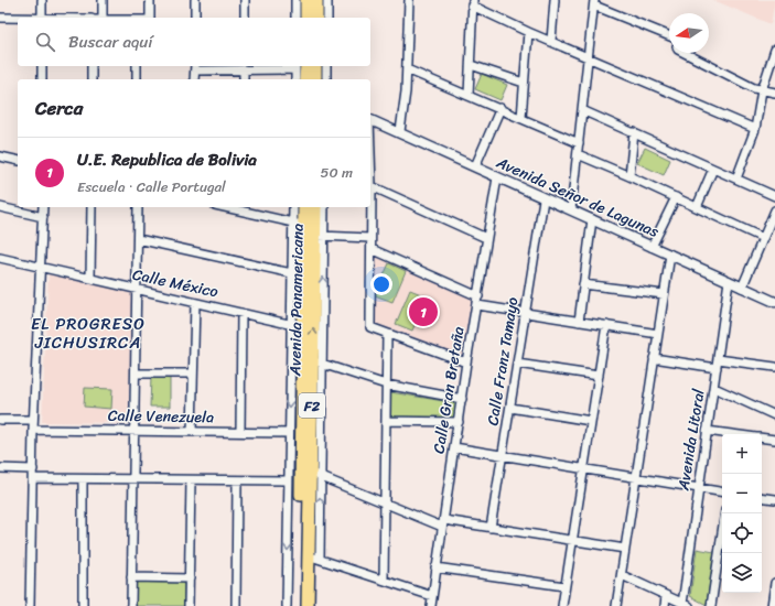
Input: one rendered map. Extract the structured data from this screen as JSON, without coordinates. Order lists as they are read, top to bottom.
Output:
{
  "streets": {
    "highway": ["Avenida Panamericana", "F2"],
    "street": [
      "Avenida Señor de Lagunas",
      "Calle México",
      "Calle Franz Tamayo",
      "Calle Gran Bretaña",
      "Calle Venezuela",
      "Avenida Litoral"
    ]
  },
  "crossings": [
    ["Avenida Señor de Lagunas", "Calle Franz Tamayo"],
    ["Avenida Señor de Lagunas", "Calle Gran Bretaña"],
    ["Avenida Señor de Lagunas", "Avenida Litoral"],
    ["Calle México", "Avenida Panamericana"],
    ["Avenida Panamericana", "Calle Venezuela"]
  ],
  "districts": ["EL PROGRESO JICHUSIRCA"],
  "north": "left",
  "page": {
    "search": "Buscar aquí",
    "heading": "Cerca",
    "list": [
      {
        "mark": "1",
        "name": "U.E. Republica de Bolivia",
        "note": "Escuela · Calle Portugal",
        "value": "50 m"
      }
    ],
    "pins": "1",
    "map_buttons": ["+", "−"]
  }
}
